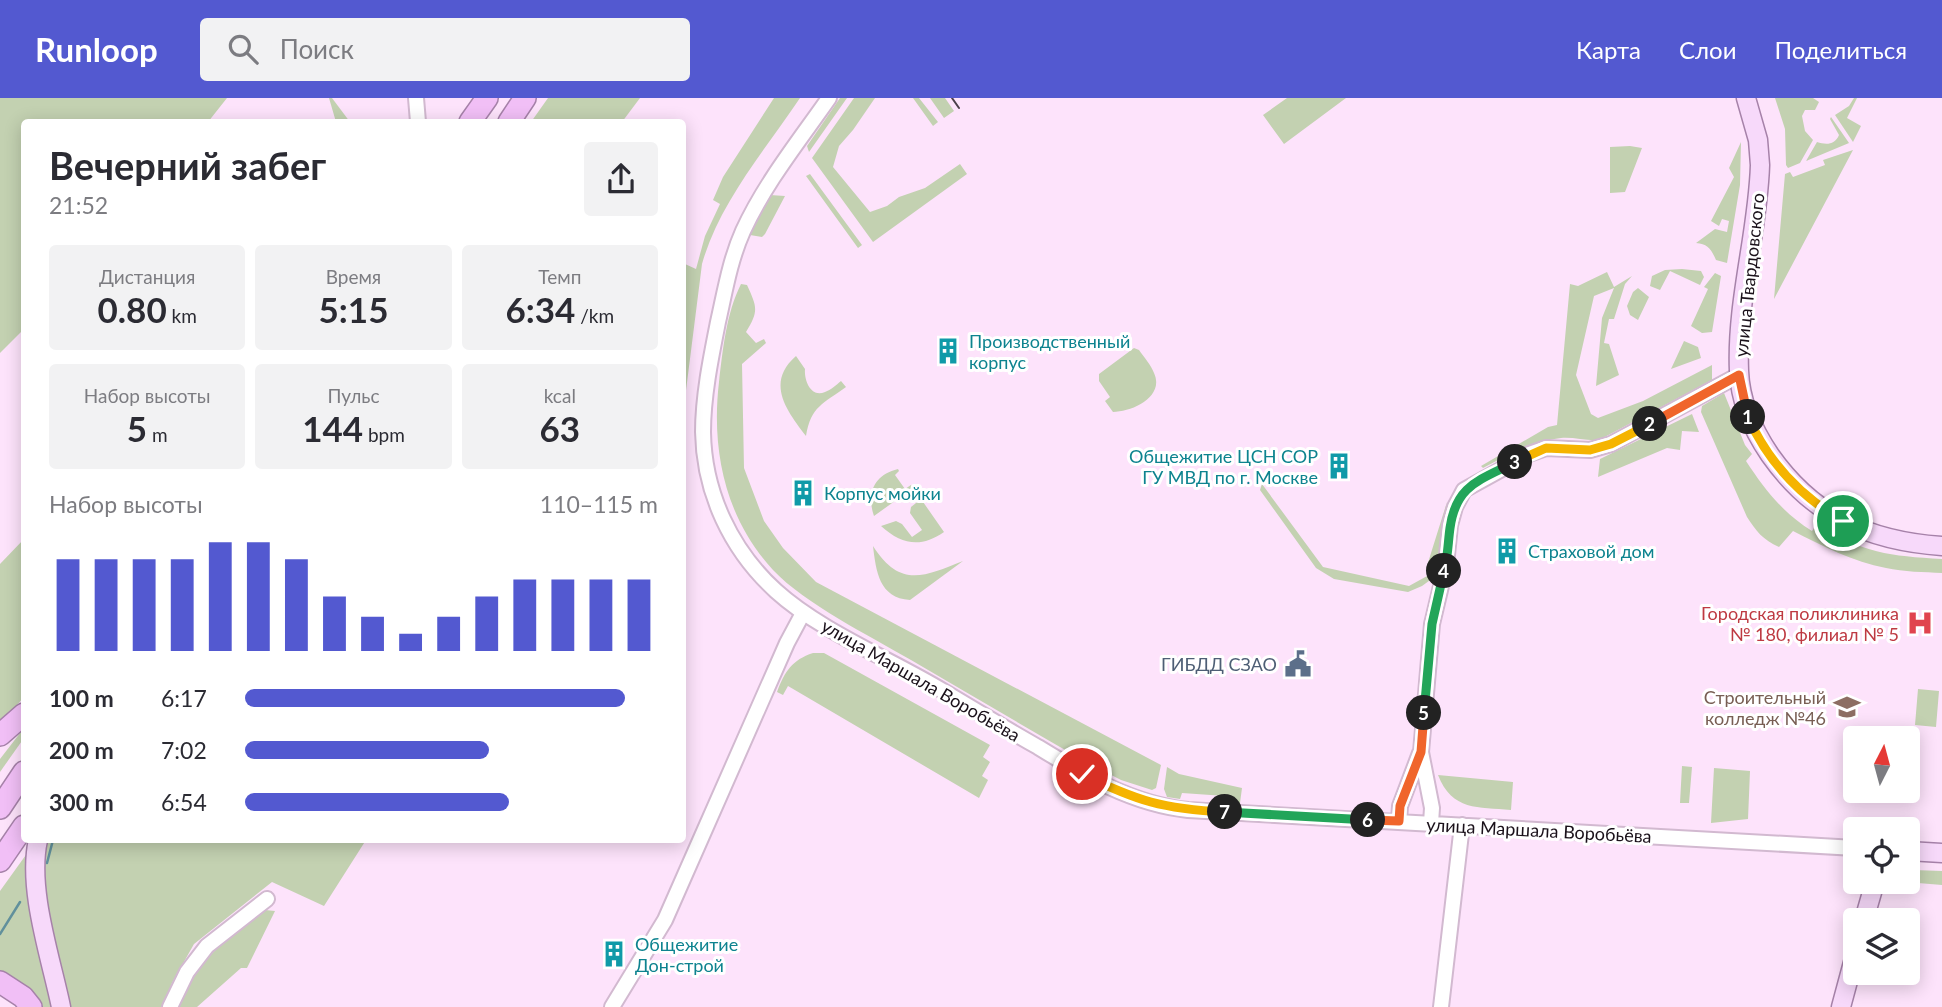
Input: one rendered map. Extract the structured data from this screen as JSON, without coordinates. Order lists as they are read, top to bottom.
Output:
{
  "streets": {
    "main road": ["улица Твардовского"],
    "street": ["улица Маршала Воробьёва"]
  },
  "places": {
    "building": [
      "Производственный корпус",
      "Общежитие ЦСН СОР ГУ МВД по г. Москве",
      "Корпус мойки",
      "Страховой дом",
      "Общежитие Дон-строй"
    ],
    "hospital": ["Городская поликлиника № 180, филиал № 5"],
    "public building": ["ГИБДД СЗАО"],
    "school or university": ["Строительный колледж №46"]
  },
  "north": "top",
  "page": {
    "header": "Runloop",
    "search": "Поиск",
    "nav": ["Карта", "Слои", "Поделиться"],
    "heading": ["Вечерний забег", "21:52"],
    "stats": [
      ["Дистанция", "0.80 km"],
      ["Время", "5:15"],
      ["Темп", "6:34 /km"],
      ["Набор высоты", "5 m"],
      ["Пульс", "144 bpm"],
      ["kcal", "63"]
    ],
    "pins": [
      "1",
      "2",
      "3",
      "4",
      "5",
      "7",
      "6"
    ],
    "chart": ["Набор высоты", "110–115 m"],
    "list": [
      {
        "name": "100 m",
        "note": "6:17"
      },
      {
        "name": "200 m",
        "note": "7:02"
      },
      {
        "name": "300 m",
        "note": "6:54"
      }
    ]
  }
}
